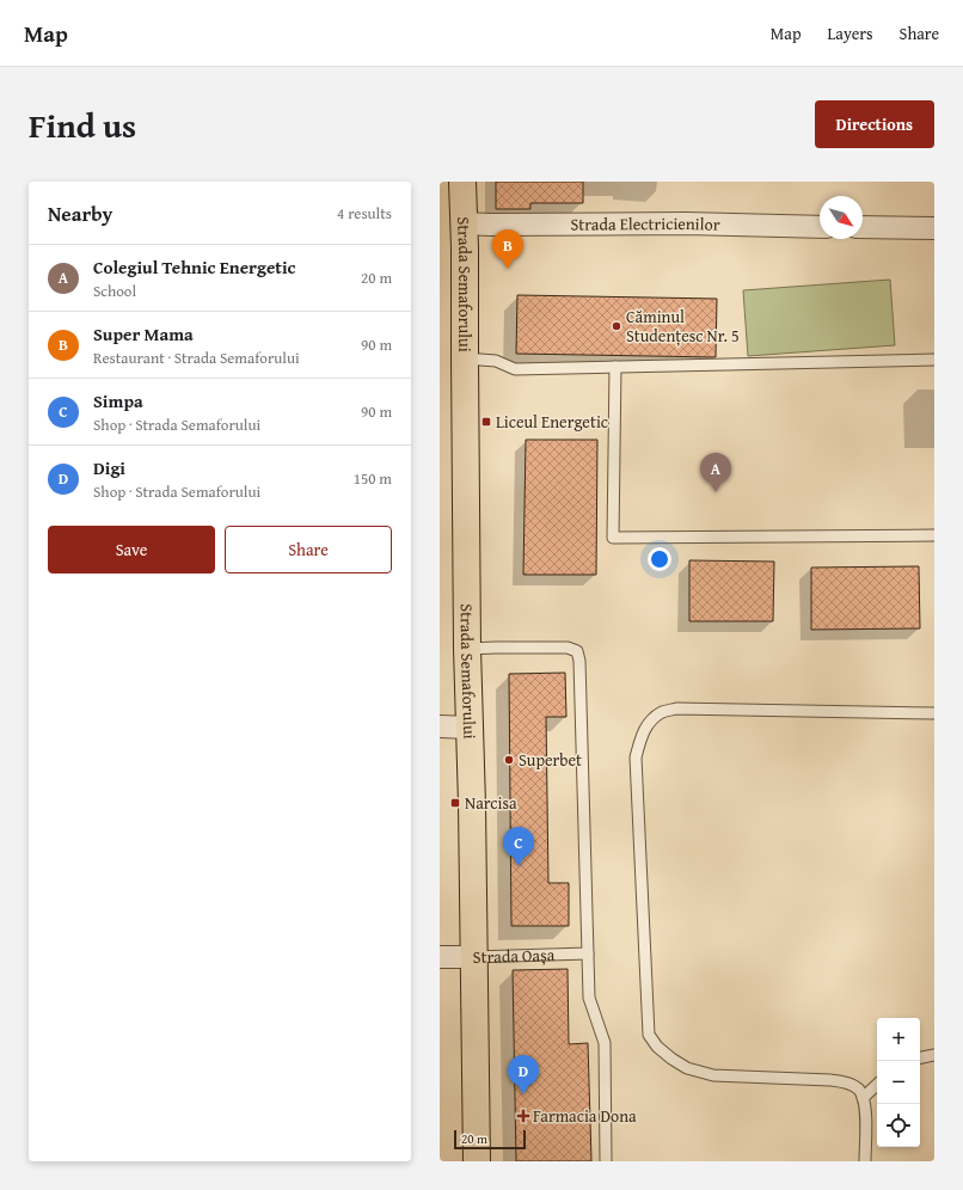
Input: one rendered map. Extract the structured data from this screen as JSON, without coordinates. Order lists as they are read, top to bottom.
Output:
{
  "streets": {
    "main road": ["Strada Semaforului"],
    "street": ["Strada Electricienilor", "Strada Oașa"]
  },
  "crossings": [
    ["Strada Electricienilor", "Strada Semaforului"],
    ["Strada Semaforului", "Strada Oașa"]
  ],
  "places": {
    "other": ["Căminul Studențesc Nr. 5", "Superbet"],
    "transit": ["Liceul Energetic", "Narcisa"],
    "health": ["Farmacia Dona"]
  },
  "scale_bar": "20 m",
  "north": "bottom right",
  "page": {
    "header": "Map",
    "nav": ["Map", "Layers", "Share"],
    "title": "Find us",
    "buttons": [
      "Directions",
      ["Save", "Share"]
    ],
    "heading": ["Nearby", "4 results"],
    "pins": [
      "B",
      "A",
      "C",
      "D"
    ],
    "list": [
      {
        "mark": "A",
        "name": "Colegiul Tehnic Energetic",
        "note": "School",
        "value": "20 m"
      },
      {
        "mark": "B",
        "name": "Super Mama",
        "note": "Restaurant · Strada Semaforului",
        "value": "90 m"
      },
      {
        "mark": "C",
        "name": "Simpa",
        "note": "Shop · Strada Semaforului",
        "value": "90 m"
      },
      {
        "mark": "D",
        "name": "Digi",
        "note": "Shop · Strada Semaforului",
        "value": "150 m"
      }
    ],
    "map_buttons": ["+", "−"],
    "scale": "20 m"
  }
}
